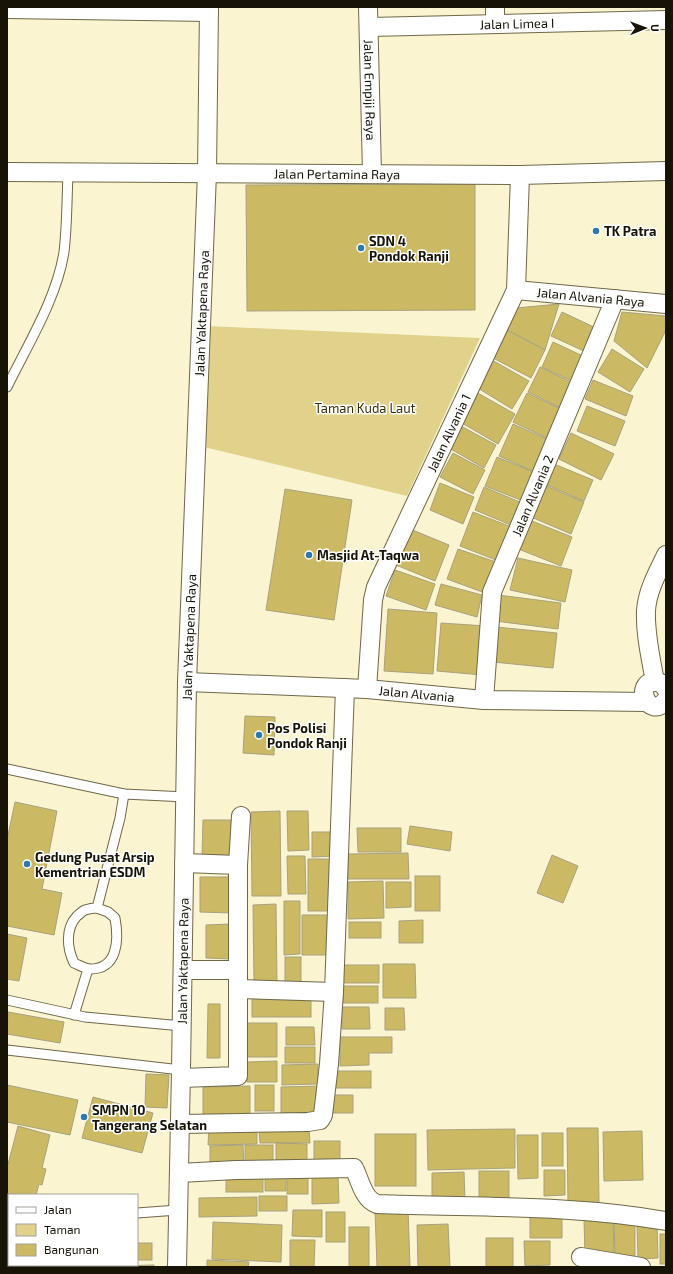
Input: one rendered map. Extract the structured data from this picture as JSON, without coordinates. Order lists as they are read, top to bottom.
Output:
{
  "streets": {
    "street": [
      "Jalan Limea I",
      "Jalan Empiji Raya",
      "Jalan Pertamina Raya",
      "Jalan Alvania Raya",
      "Jalan Yaktapena Raya",
      "Jalan Alvania 1",
      "Jalan Alvania 2",
      "Jalan Alvania"
    ]
  },
  "crossings": [
    ["Jalan Limea I", "Jalan Empiji Raya"],
    ["Jalan Empiji Raya", "Jalan Pertamina Raya"],
    ["Jalan Pertamina Raya", "Jalan Yaktapena Raya"],
    ["Jalan Pertamina Raya", "Jalan Alvania 1"],
    ["Jalan Alvania Raya", "Jalan Alvania 1"],
    ["Jalan Alvania Raya", "Jalan Alvania 2"],
    ["Jalan Yaktapena Raya", "Jalan Alvania"],
    ["Jalan Alvania 1", "Jalan Alvania"],
    ["Jalan Alvania 2", "Jalan Alvania"]
  ],
  "parks": ["Taman Kuda Laut"],
  "places": [
    "TK Patra",
    "SDN 4 Pondok Ranji",
    "Masjid At-Taqwa",
    "Pos Polisi Pondok Ranji",
    "Gedung Pusat Arsip Kementrian ESDM",
    "SMPN 10 Tangerang Selatan"
  ],
  "legend": ["Jalan", "Taman", "Bangunan"],
  "north": "right"
}
